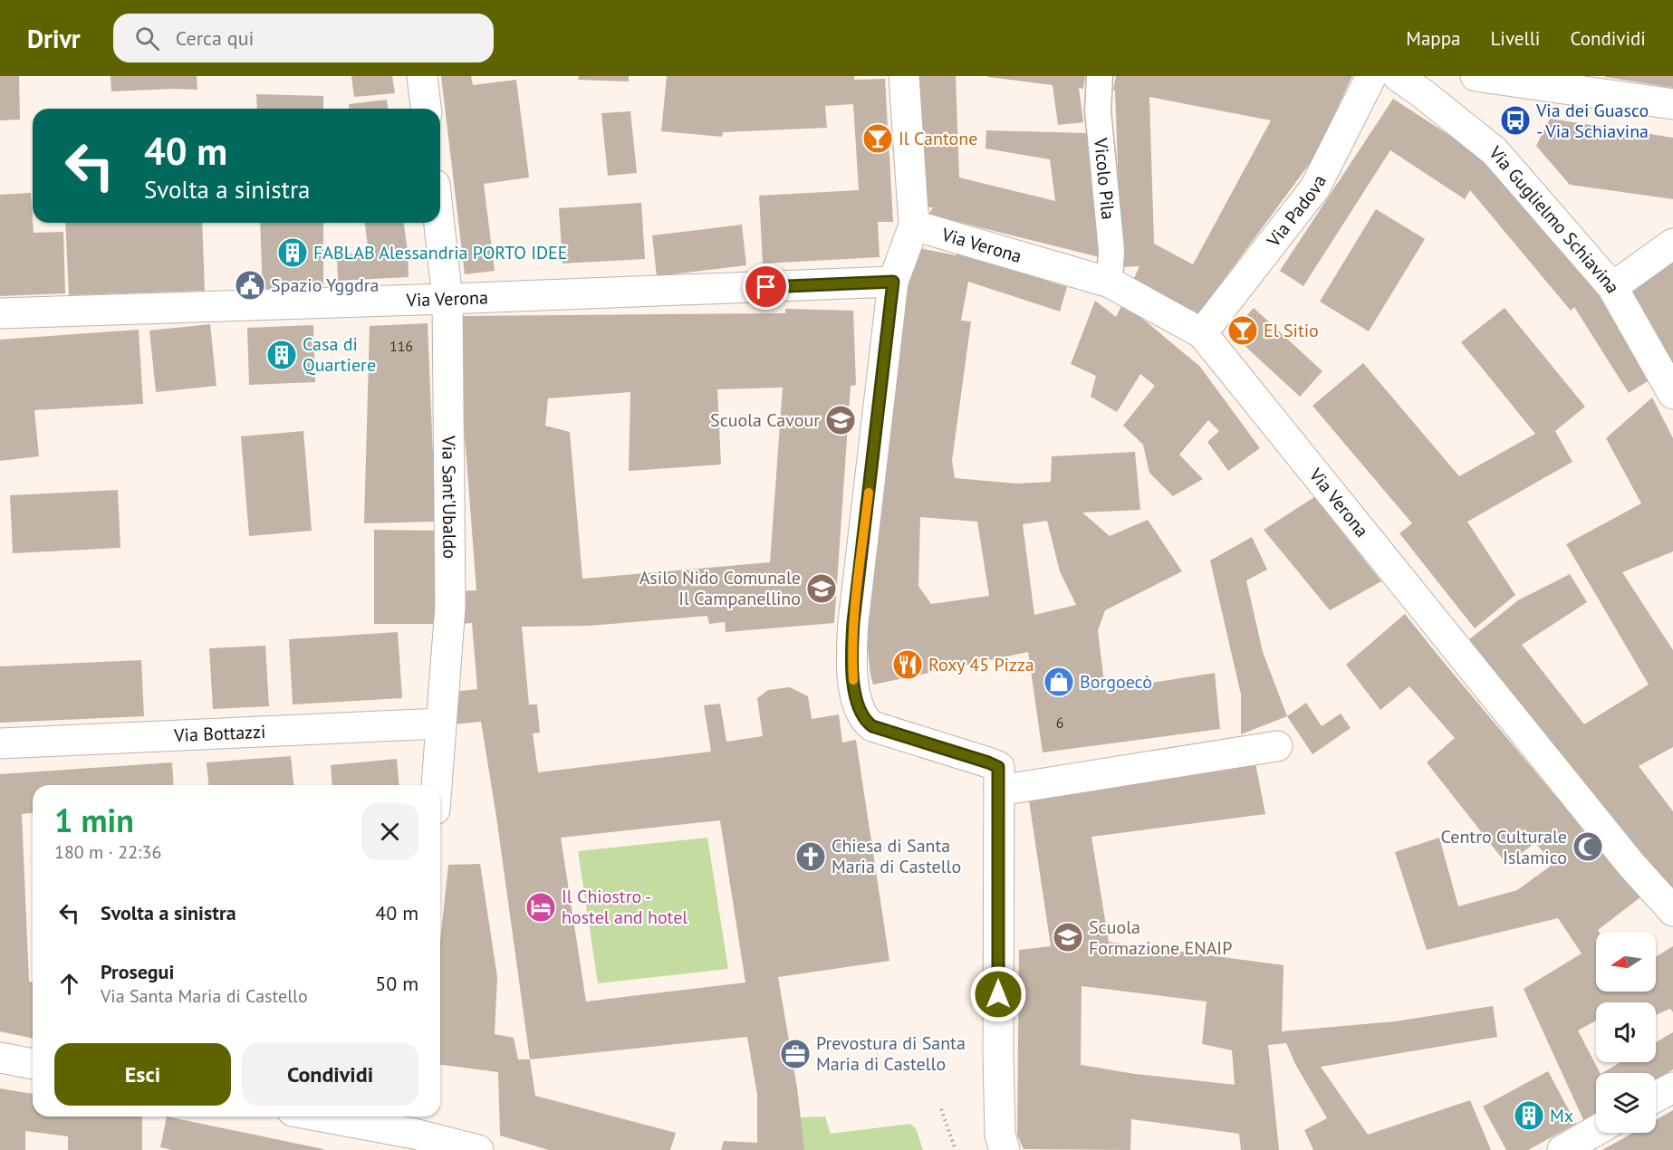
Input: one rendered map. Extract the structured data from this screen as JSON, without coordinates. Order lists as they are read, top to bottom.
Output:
{
  "streets": {
    "street": [
      "Vicolo Pila",
      "Via Padova",
      "Via Guglielmo Schiavina",
      "Via Verona",
      "Via Sant'Ubaldo",
      "Via Bottazzi"
    ]
  },
  "crossings": [
    ["Vicolo Pila", "Via Verona"],
    ["Via Padova", "Via Verona"],
    ["Via Verona", "Via Sant'Ubaldo"],
    ["Via Sant'Ubaldo", "Via Bottazzi"]
  ],
  "places": {
    "bus stop": ["Via dei Guasco - Via Schiavina"],
    "bar": ["Il Cantone", "El Sitio"],
    "building": ["FABLAB Alessandria PORTO IDEE", "Casa di Quartiere", "Mx"],
    "public building": ["Spazio Yggdra"],
    "school or university": ["Scuola Cavour", "Asilo Nido Comunale Il Campanellino", "Scuola Formazione ENAIP"],
    "restaurant": ["Roxy 45 Pizza"],
    "shop": ["Borgoecò"],
    "mosque": ["Centro Culturale Islamico"],
    "church": ["Chiesa di Santa Maria di Castello"],
    "hotel": ["Il Chiostro - hostel and hotel"],
    "office": ["Prevostura di Santa Maria di Castello"]
  },
  "house_numbers": ["116", "6"],
  "north": "left",
  "page": {
    "header": "Drivr",
    "search": "Cerca qui",
    "nav": ["Mappa", "Livelli", "Condividi"],
    "turn": ["40 m", "Svolta a sinistra"],
    "heading": ["1 min", "180 m · 22:36"],
    "list": [
      {
        "name": "Svolta a sinistra",
        "value": "40 m"
      },
      {
        "name": "Prosegui",
        "note": "Via Santa Maria di Castello",
        "value": "50 m"
      }
    ],
    "buttons": ["Esci", "Condividi"]
  }
}
